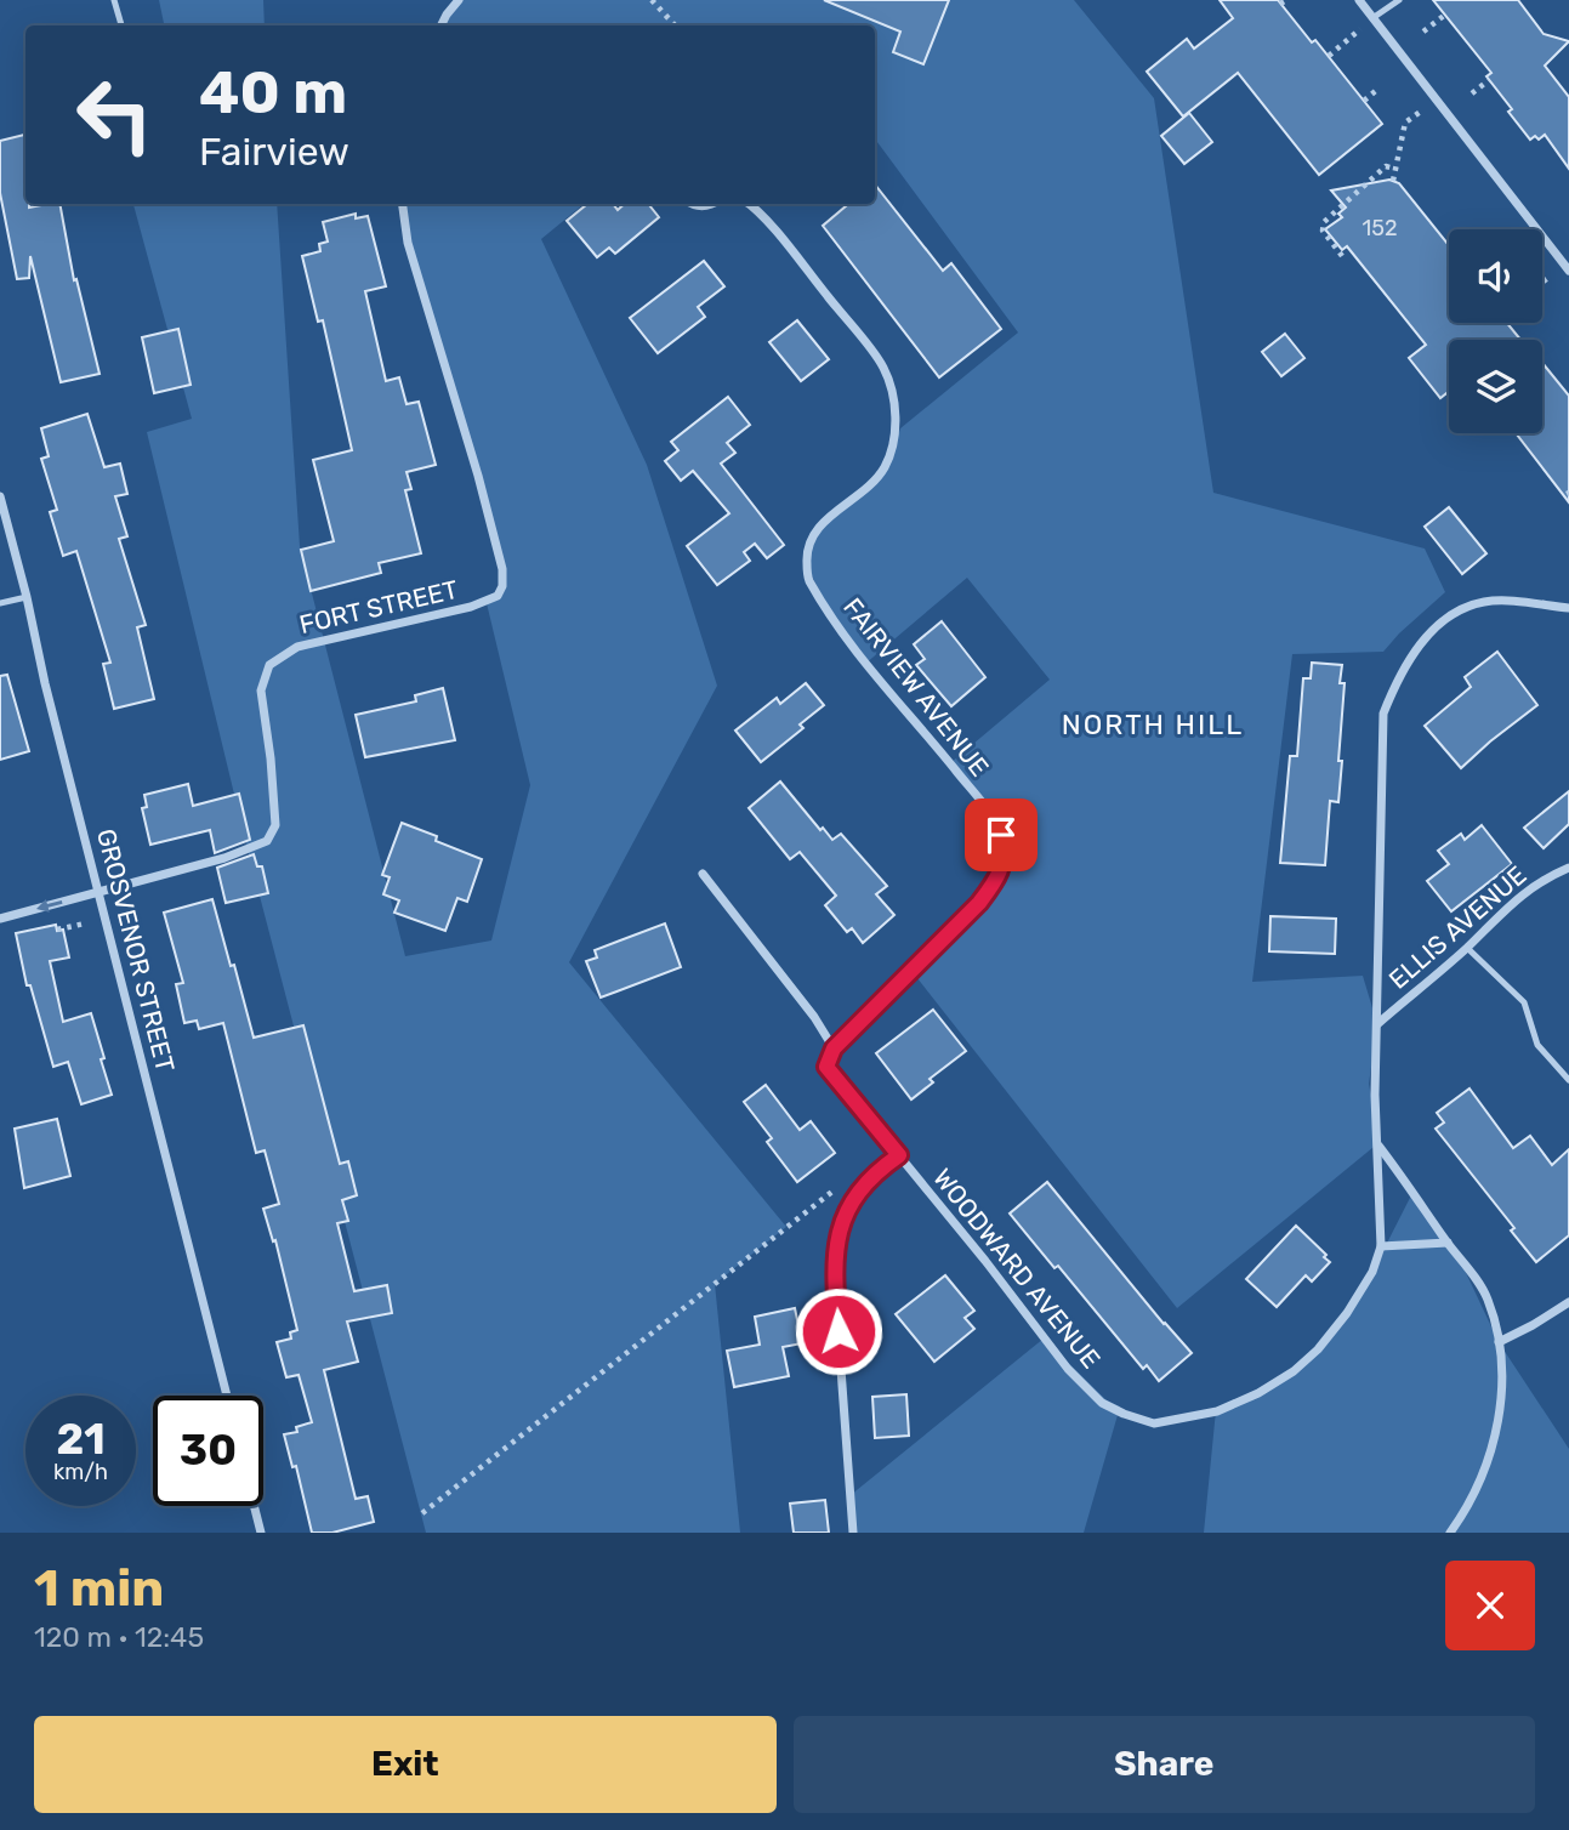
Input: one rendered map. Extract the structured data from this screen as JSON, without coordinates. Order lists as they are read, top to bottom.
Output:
{
  "streets": {
    "street": [
      "FORT STREET",
      "FAIRVIEW AVENUE",
      "ELLIS AVENUE",
      "GROSVENOR STREET",
      "WOODWARD AVENUE"
    ]
  },
  "crossings": [
    ["FORT STREET", "GROSVENOR STREET"],
    ["FAIRVIEW AVENUE", "WOODWARD AVENUE"],
    ["ELLIS AVENUE", "WOODWARD AVENUE"]
  ],
  "districts": ["NORTH HILL"],
  "house_numbers": ["152"],
  "page": {
    "turn": ["40 m", "Fairview"],
    "speed": "21 km/h",
    "limit": "30",
    "heading": ["1 min", "120 m · 12:45"],
    "buttons": ["Exit", "Share"]
  }
}
